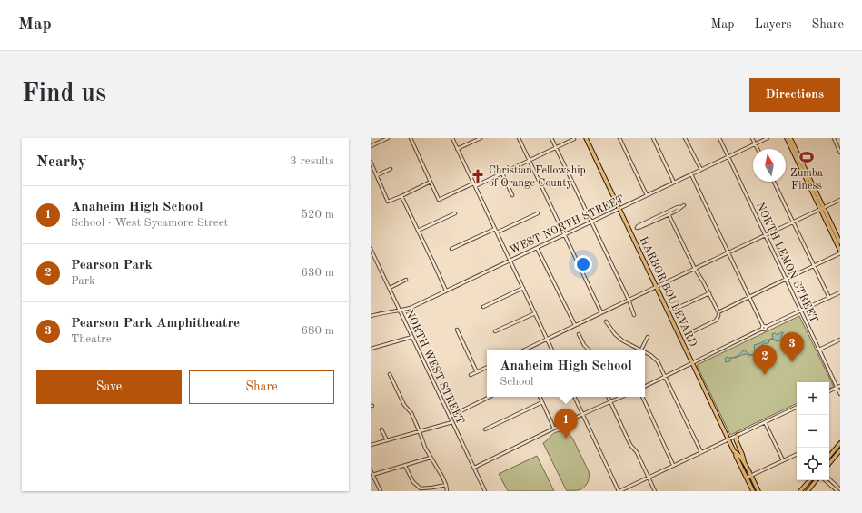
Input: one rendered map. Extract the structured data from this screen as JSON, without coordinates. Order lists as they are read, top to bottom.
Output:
{
  "streets": {
    "main road": ["HARBOR BOULEVARD"],
    "street": ["WEST NORTH STREET", "NORTH LEMON STREET", "NORTH WEST STREET"]
  },
  "crossings": [
    ["WEST NORTH STREET", "NORTH LEMON STREET"],
    ["WEST NORTH STREET", "HARBOR BOULEVARD"],
    ["WEST NORTH STREET", "NORTH WEST STREET"]
  ],
  "places": {
    "sports": ["Zumba Finess"],
    "church": ["Christian Fellowship of Orange County"]
  },
  "north": "top",
  "page": {
    "header": "Map",
    "nav": ["Map", "Layers", "Share"],
    "buttons": [
      "Directions",
      ["Save", "Share"]
    ],
    "title": "Find us",
    "heading": ["Nearby", "3 results"],
    "list": [
      {
        "mark": "1",
        "name": "Anaheim High School",
        "note": "School · West Sycamore Street",
        "value": "520 m"
      },
      {
        "mark": "2",
        "name": "Pearson Park",
        "note": "Park",
        "value": "630 m"
      },
      {
        "mark": "3",
        "name": "Pearson Park Amphitheatre",
        "note": "Theatre",
        "value": "680 m"
      }
    ],
    "pins": ["3", "2", "1"],
    "popup": ["Anaheim High School", "School"],
    "map_buttons": ["+", "−"]
  }
}
